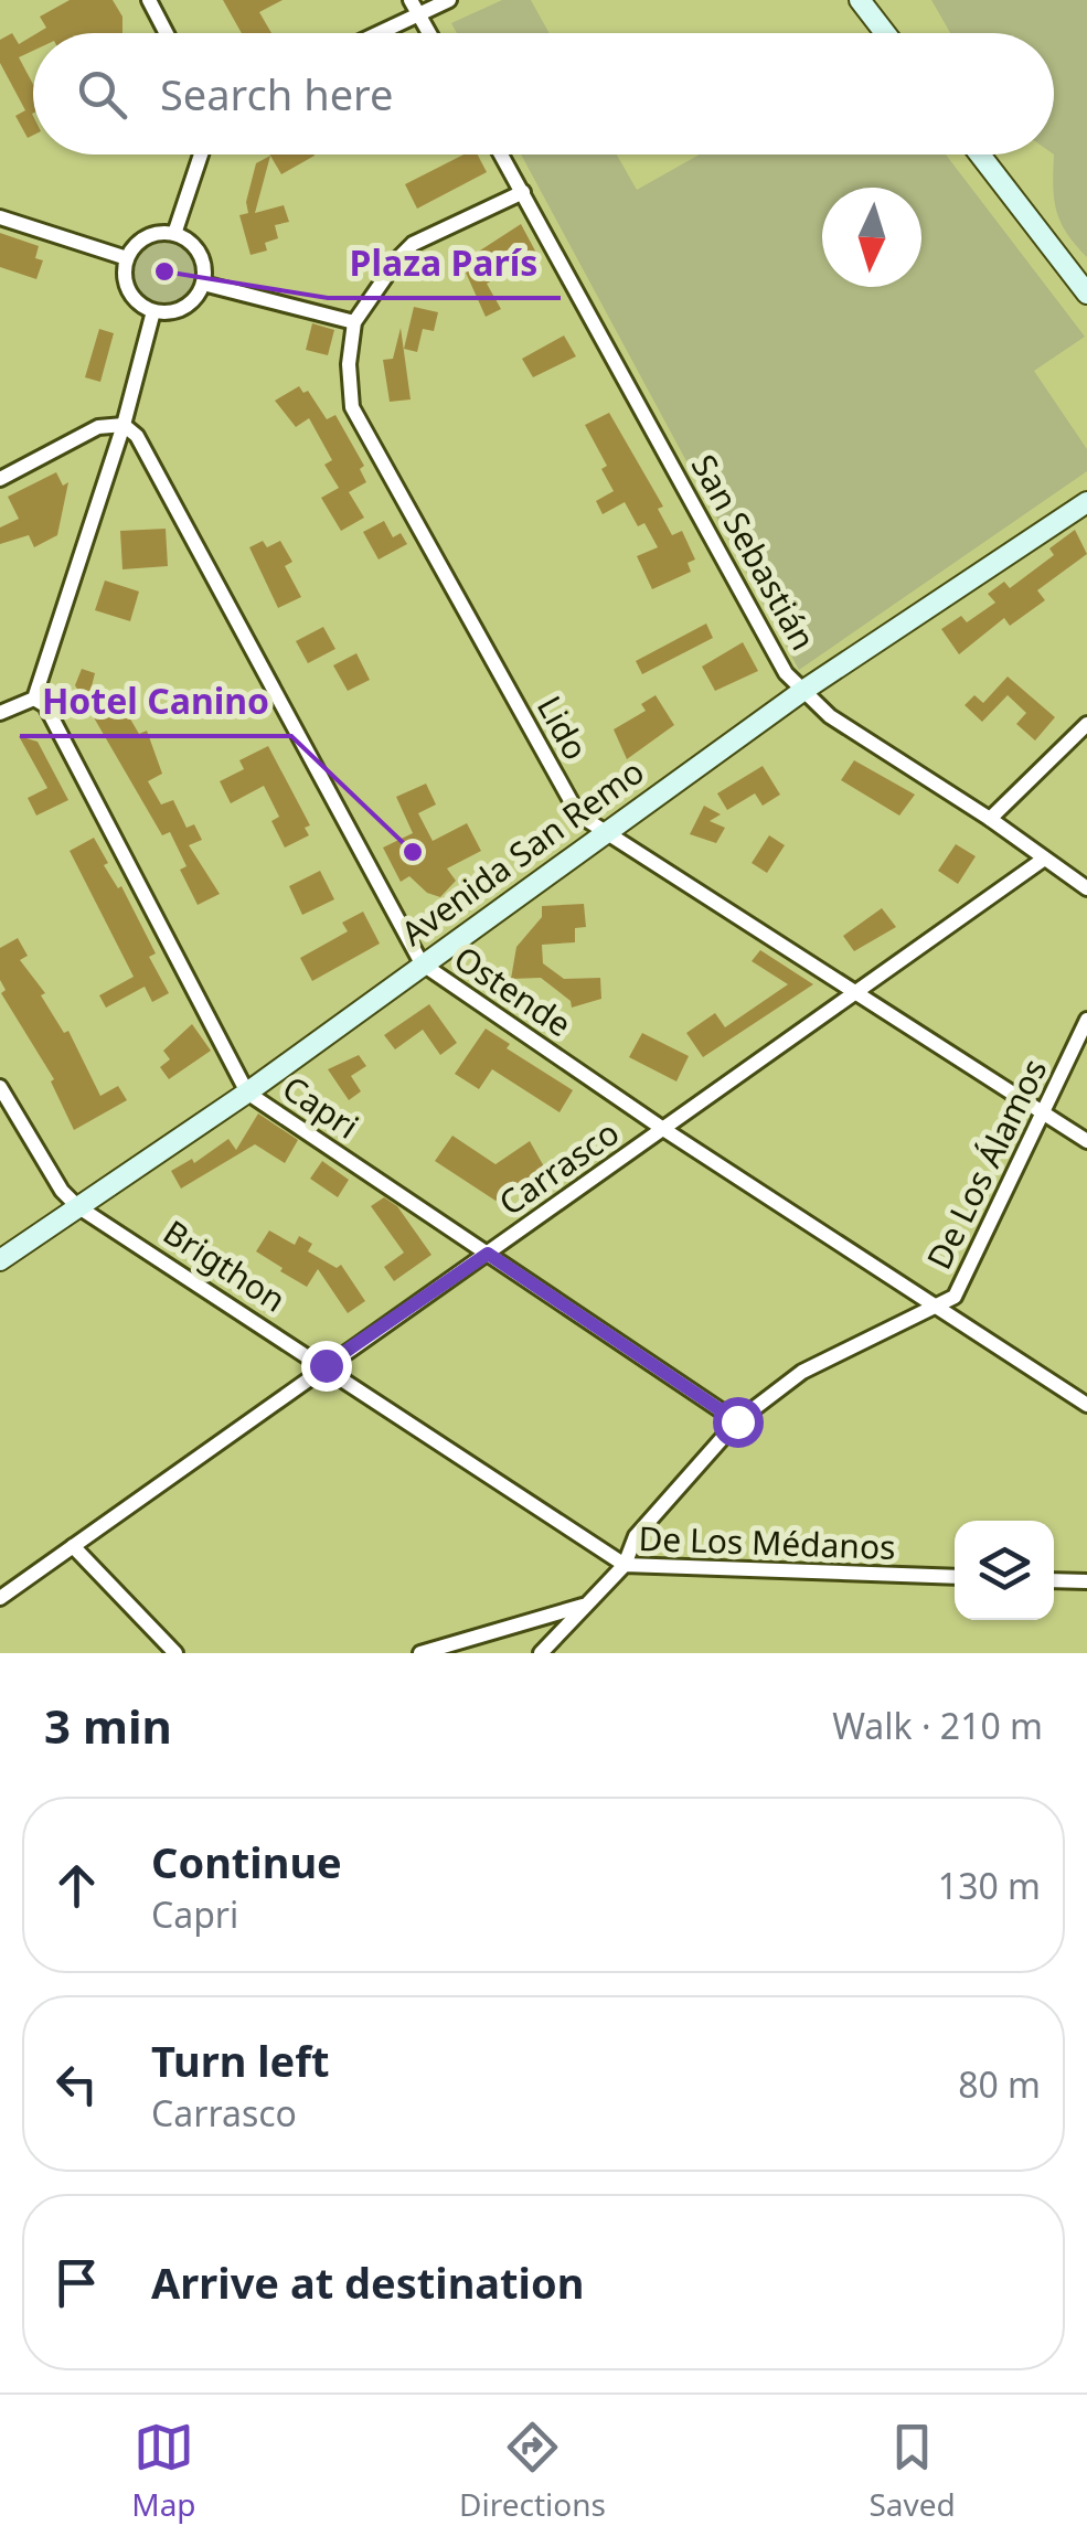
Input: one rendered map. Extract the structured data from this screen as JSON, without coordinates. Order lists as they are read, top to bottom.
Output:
{
  "streets": {
    "street": [
      "San Sebastián",
      "Lido",
      "Avenida San Remo",
      "Ostende",
      "Capri",
      "De Los Álamos",
      "Carrasco",
      "Brigthon",
      "De Los Médanos"
    ]
  },
  "crossings": [
    ["San Sebastián", "Avenida San Remo"],
    ["San Sebastián", "Carrasco"],
    ["Lido", "Avenida San Remo"],
    ["Lido", "De Los Álamos"],
    ["Lido", "Carrasco"],
    ["Avenida San Remo", "Ostende"],
    ["Avenida San Remo", "Capri"],
    ["Avenida San Remo", "Brigthon"],
    ["Ostende", "De Los Álamos"],
    ["Ostende", "Carrasco"],
    ["Capri", "De Los Álamos"],
    ["Capri", "Carrasco"],
    ["De Los Álamos", "Brigthon"],
    ["De Los Álamos", "De Los Médanos"],
    ["Carrasco", "Brigthon"],
    ["Brigthon", "De Los Médanos"]
  ],
  "places": ["Plaza París", "Hotel Canino"],
  "north": "bottom",
  "page": {
    "search": "Search here",
    "heading": ["3 min", "Walk · 210 m"],
    "list": [
      ["Continue", "Capri", "130 m"],
      ["Turn left", "Carrasco", "80 m"],
      "Arrive at destination"
    ],
    "nav": ["Map", "Directions", "Saved"]
  }
}
